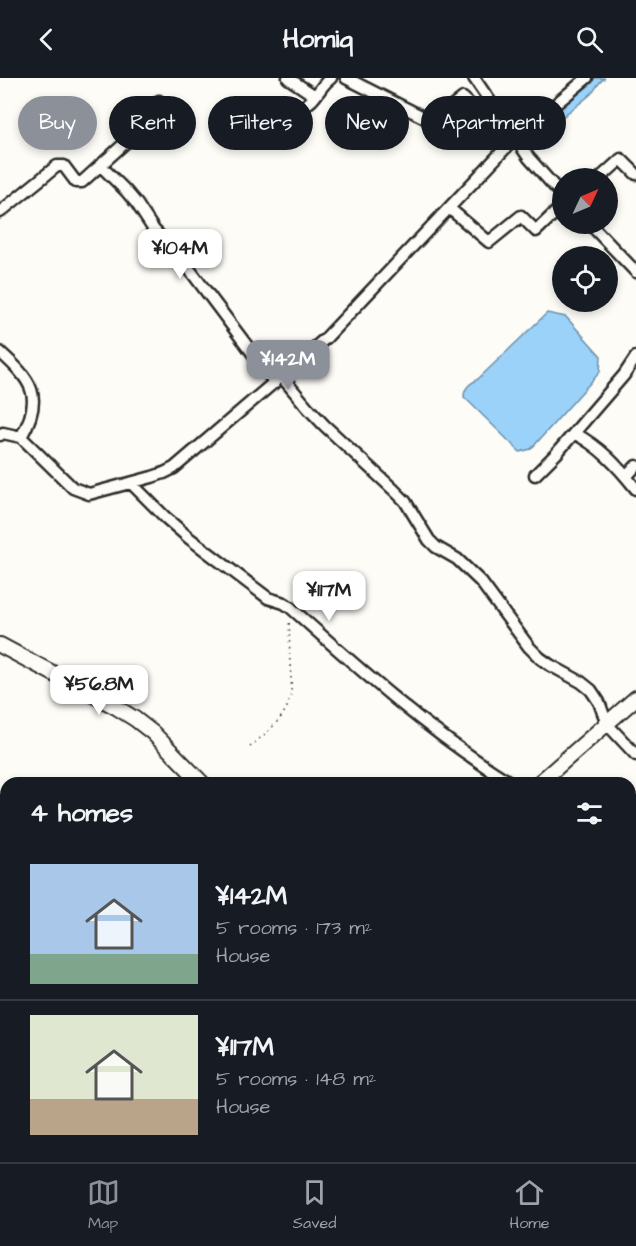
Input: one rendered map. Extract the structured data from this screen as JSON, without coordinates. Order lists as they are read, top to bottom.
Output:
{
  "north": "top right",
  "page": {
    "header": "Homiq",
    "chip": [
      "Buy",
      "Rent",
      "Filters",
      "New",
      "Apartment"
    ],
    "price": [
      "¥104M",
      "¥142M",
      "¥117M",
      "¥56.8M"
    ],
    "heading": "4 homes",
    "list": [
      {
        "name": "¥142M",
        "note": "5 rooms · 173 m² · House"
      },
      {
        "name": "¥117M",
        "note": "5 rooms · 148 m² · House"
      }
    ],
    "tabs": ["Map", "Saved", "Home"]
  }
}
